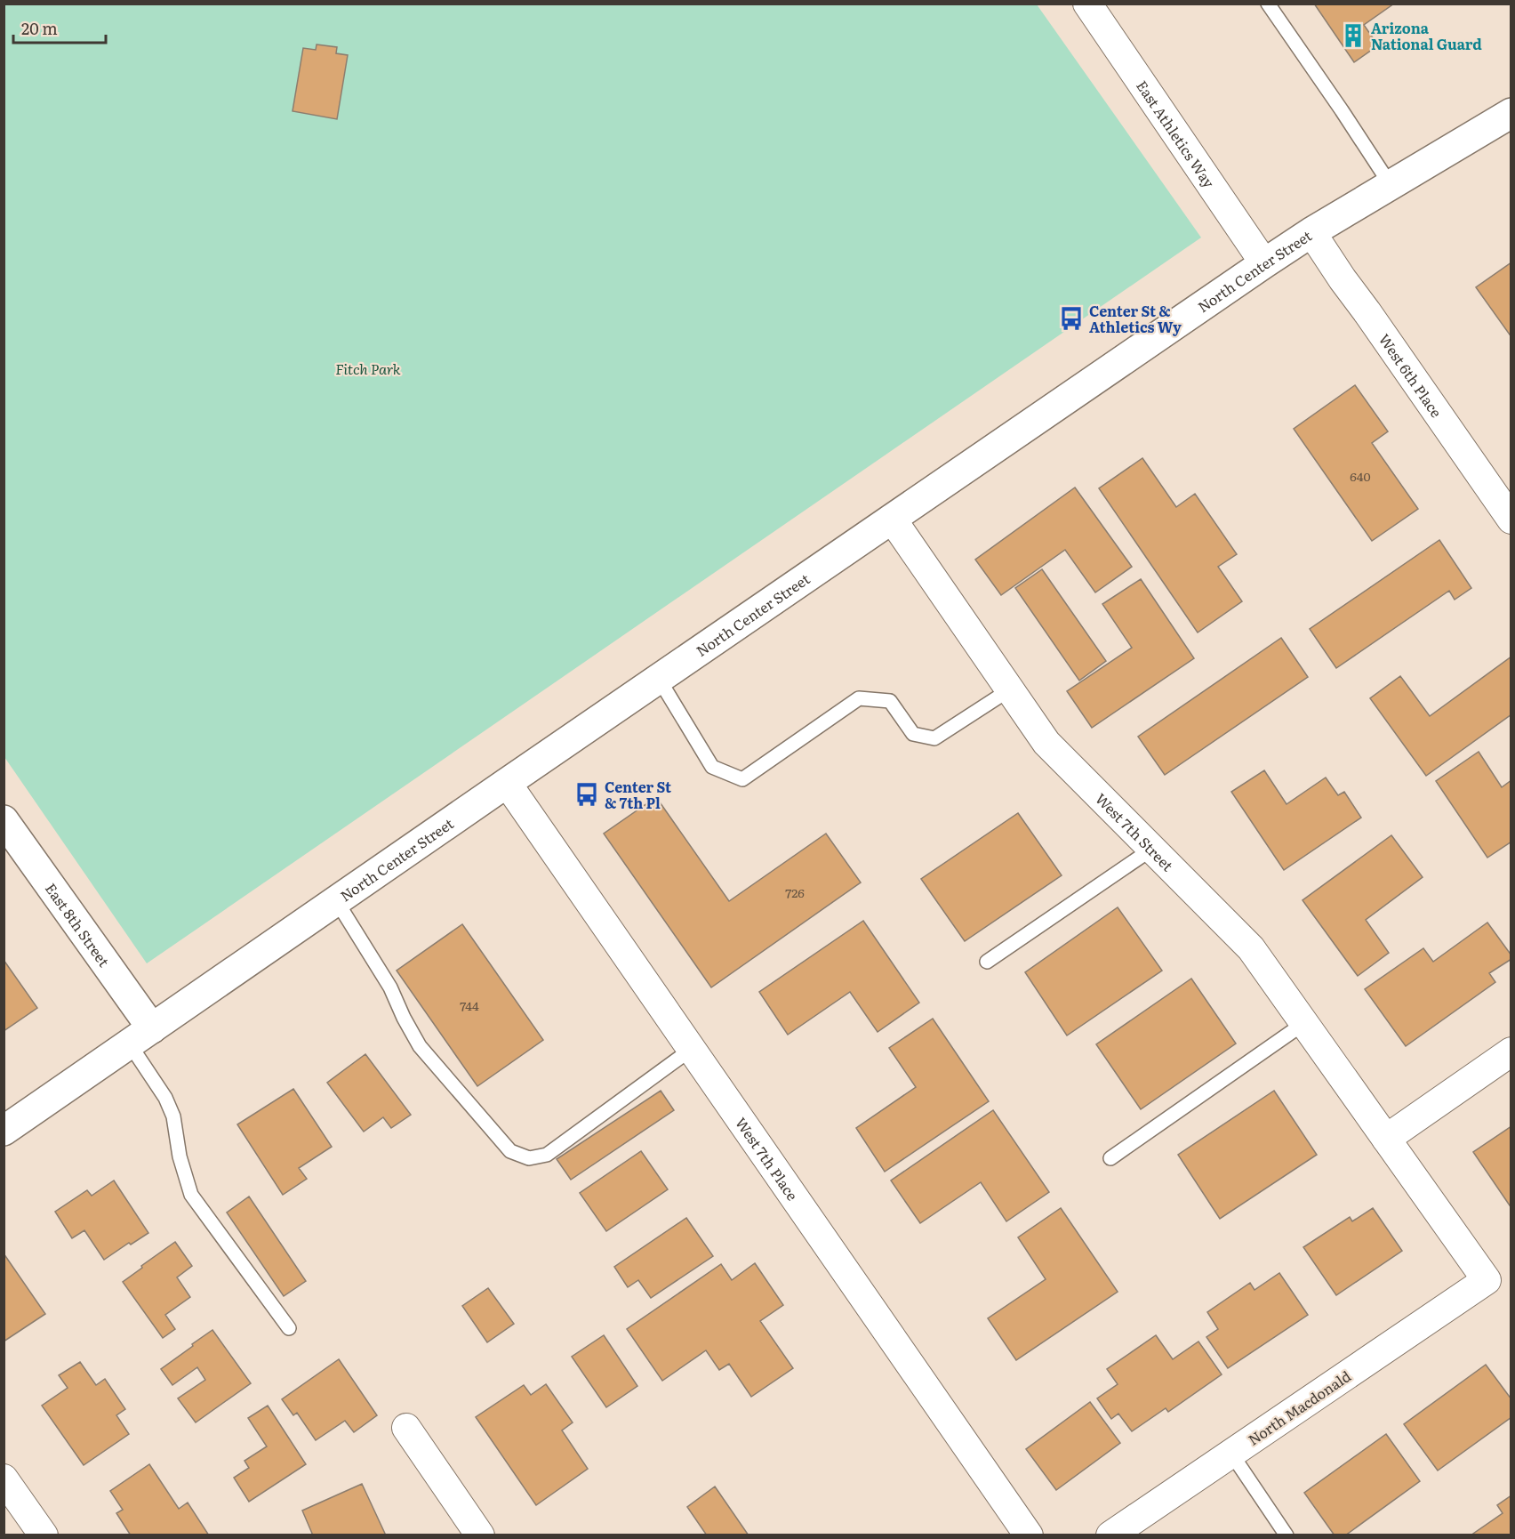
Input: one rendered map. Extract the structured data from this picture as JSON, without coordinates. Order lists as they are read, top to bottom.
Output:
{
  "streets": {
    "street": [
      "East Athletics Way",
      "North Center Street",
      "West 6th Place",
      "West 7th Street",
      "East 8th Street",
      "West 7th Place",
      "North Macdonald"
    ]
  },
  "crossings": [
    ["East Athletics Way", "North Center Street"],
    ["North Center Street", "West 6th Place"],
    ["North Center Street", "West 7th Street"],
    ["North Center Street", "East 8th Street"],
    ["North Center Street", "West 7th Place"],
    ["West 7th Street", "North Macdonald"]
  ],
  "parks": ["Fitch Park"],
  "places": {
    "building": ["Arizona National Guard"],
    "bus stop": ["Center St & Athletics Wy", "Center St & 7th Pl"]
  },
  "house_numbers": ["640", "726", "744"],
  "scale_bar": "20 m"
}
